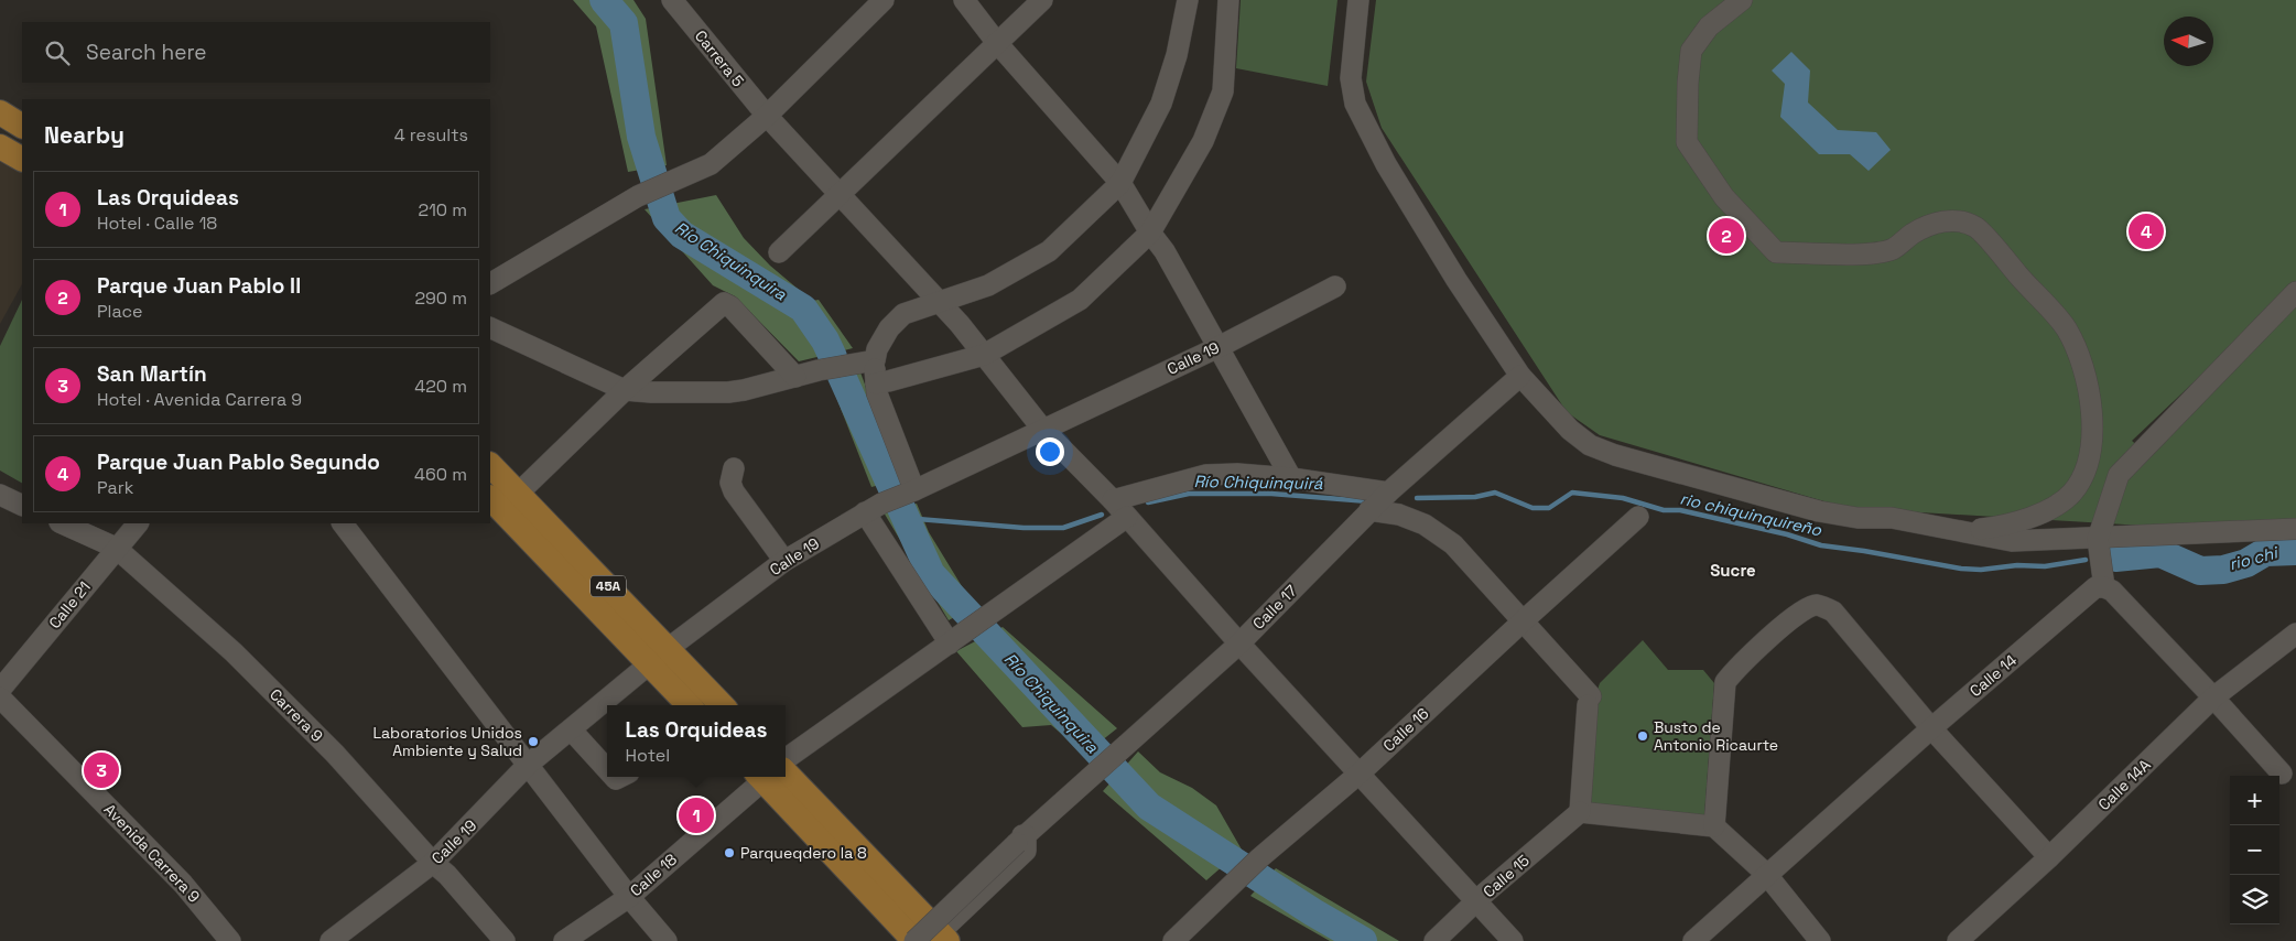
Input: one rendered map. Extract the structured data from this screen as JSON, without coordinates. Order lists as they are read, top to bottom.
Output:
{
  "streets": {
    "main road": ["45A"],
    "street": [
      "Carrera 5",
      "Calle 19",
      "Calle 21",
      "Calle 17",
      "Calle 14",
      "Carrera 9",
      "Calle 16",
      "Calle 14A",
      "Avenida Carrera 9",
      "Calle 18",
      "Calle 15"
    ]
  },
  "crossings": [
    ["Carrera 5", "Calle 19"],
    ["Carrera 5", "Calle 17"],
    ["Carrera 5", "Calle 16"],
    ["Carrera 5", "Calle 15"],
    ["Calle 19", "45A"],
    ["Calle 19", "Carrera 9"],
    ["Calle 21", "Carrera 9"]
  ],
  "districts": ["Sucre"],
  "water": [
    "Río Chiquinquira",
    "Río Chiquinquirá",
    "rio chiquinquireño",
    "rio chi"
  ],
  "places": ["Busto de Antonio Ricaurte", "Laboratorios Unidos Ambiente y Salud", "Parqueqdero la 8"],
  "north": "left",
  "page": {
    "search": "Search here",
    "heading": ["Nearby", "4 results"],
    "list": [
      {
        "mark": "1",
        "name": "Las Orquideas",
        "note": "Hotel · Calle 18",
        "value": "210 m"
      },
      {
        "mark": "2",
        "name": "Parque Juan Pablo II",
        "note": "Place",
        "value": "290 m"
      },
      {
        "mark": "3",
        "name": "San Martín",
        "note": "Hotel · Avenida Carrera 9",
        "value": "420 m"
      },
      {
        "mark": "4",
        "name": "Parque Juan Pablo Segundo",
        "note": "Park",
        "value": "460 m"
      }
    ],
    "pins": [
      "4",
      "2",
      "3",
      "1"
    ],
    "popup": ["Las Orquideas", "Hotel"],
    "map_buttons": ["+", "−"]
  }
}
